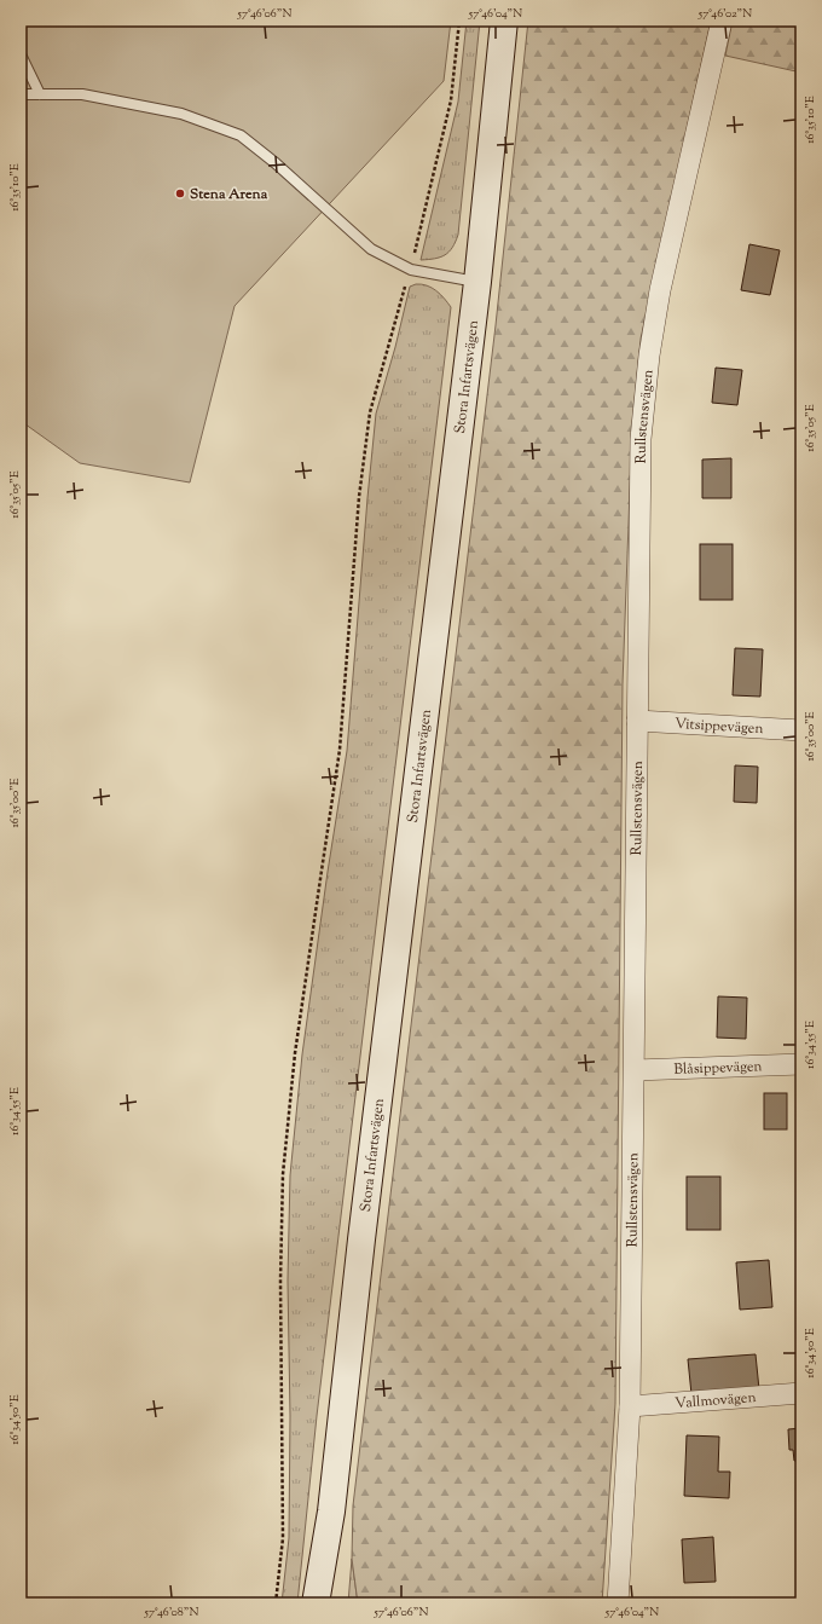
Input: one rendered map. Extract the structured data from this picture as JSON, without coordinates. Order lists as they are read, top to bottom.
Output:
{
  "streets": {
    "main road": ["Stora Infartsvägen"],
    "street": [
      "Rullstensvägen",
      "Vitsippevägen",
      "Blåsippevägen",
      "Vallmovägen"
    ]
  },
  "crossings": [
    ["Rullstensvägen", "Vitsippevägen"],
    ["Rullstensvägen", "Blåsippevägen"],
    ["Rullstensvägen", "Vallmovägen"]
  ],
  "places": ["Stena Arena"],
  "coordinates": [
    "57°46'06\"N",
    "57°46'04\"N",
    "57°46'02\"N",
    "16°35'10\"E",
    "16°35'05\"E",
    "16°35'00\"E",
    "16°34'55\"E",
    "16°34'50\"E",
    "57°46'08\"N"
  ]
}
